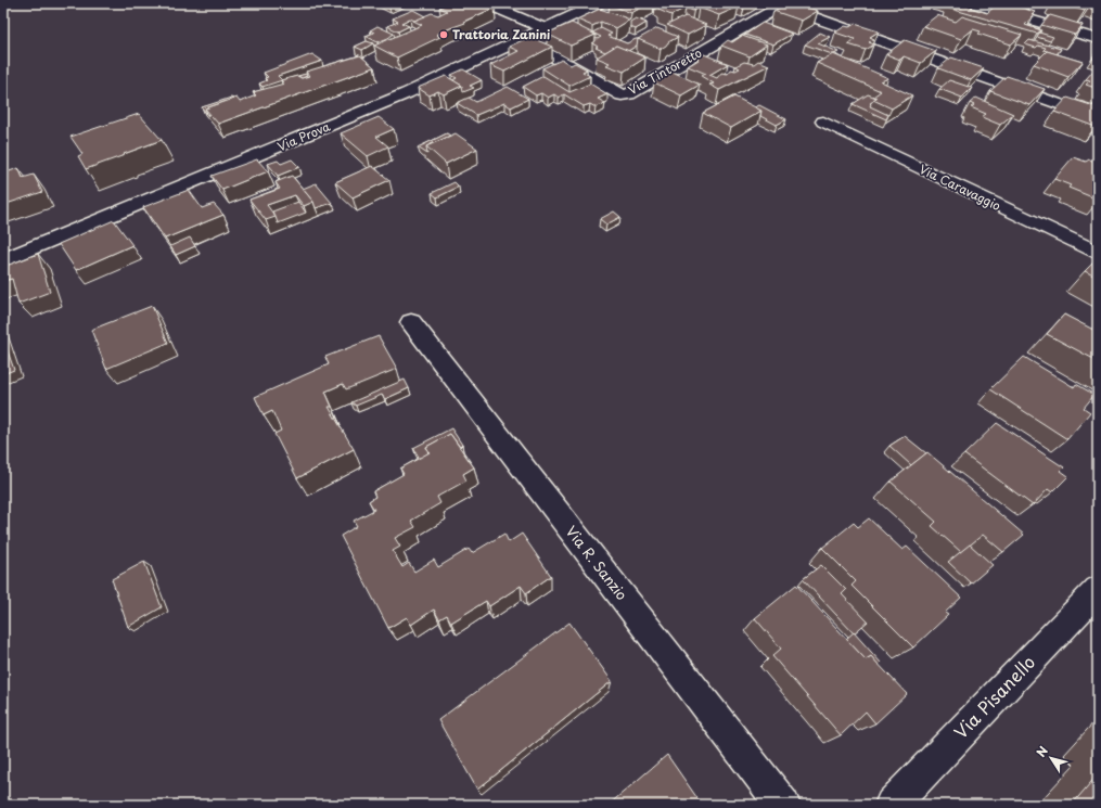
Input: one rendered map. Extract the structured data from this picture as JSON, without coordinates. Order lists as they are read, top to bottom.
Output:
{
  "streets": {
    "street": [
      "Via Tintoretto",
      "Via Prova",
      "Via Caravaggio",
      "Via R. Sanzio",
      "Via Pisanello"
    ]
  },
  "crossings": [
    ["Via Tintoretto", "Via Prova"]
  ],
  "places": ["Trattoria Zanini"],
  "north": "top left"
}
